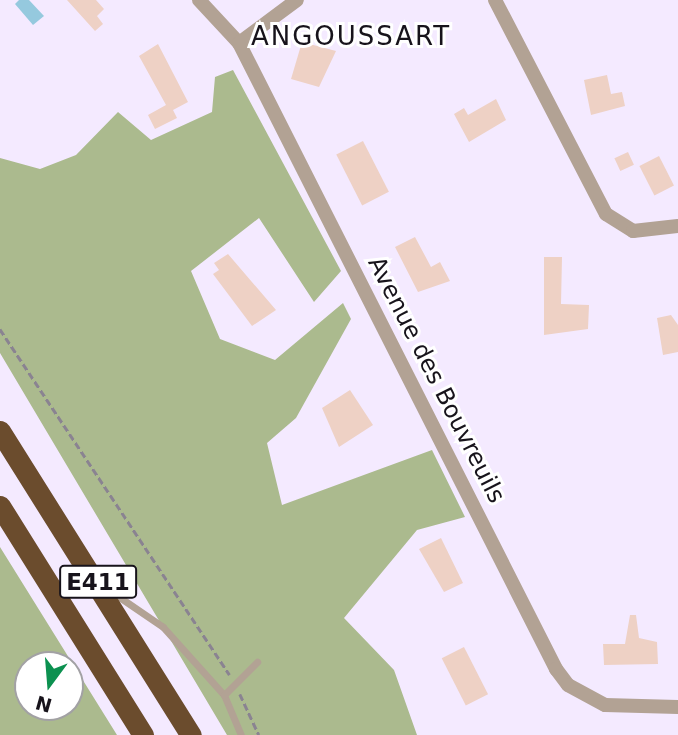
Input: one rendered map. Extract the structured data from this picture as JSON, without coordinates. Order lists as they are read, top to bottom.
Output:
{
  "streets": {
    "highway": ["E411"],
    "street": ["Avenue des Bouvreuils"]
  },
  "districts": ["ANGOUSSART"],
  "north": "bottom"
}
